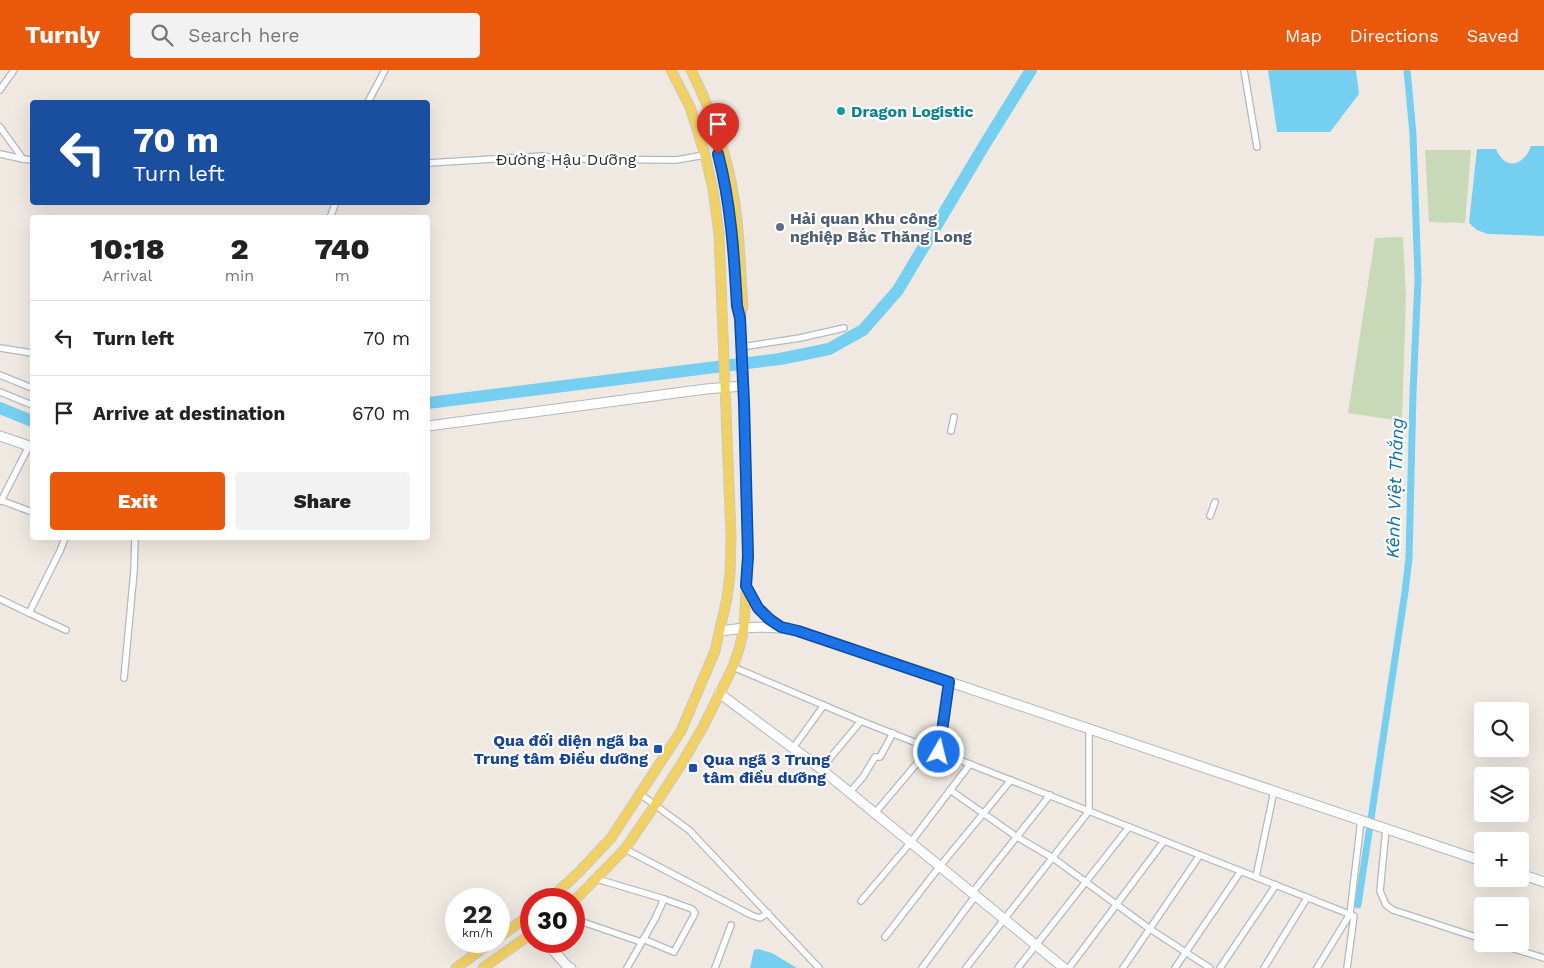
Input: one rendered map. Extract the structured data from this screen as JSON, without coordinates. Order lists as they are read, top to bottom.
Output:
{
  "streets": {
    "street": ["Đường Hậu Dưỡng"]
  },
  "water": ["Kênh Việt Thắng"],
  "places": {
    "other": ["Dragon Logistic", "Hải quan Khu công nghiệp Bắc Thăng Long"],
    "transit": ["Qua đối diện ngã ba Trung tâm Điều dưỡng", "Qua ngã 3 Trung tâm điều dưỡng"]
  },
  "page": {
    "header": "Turnly",
    "search": "Search here",
    "nav": ["Map", "Directions", "Saved"],
    "turn": ["70 m", "Turn left"],
    "eta": [
      "10:18",
      "Arrival",
      "2",
      "min",
      "740",
      "m"
    ],
    "list": [
      {
        "name": "Turn left",
        "value": "70 m"
      },
      {
        "name": "Arrive at destination",
        "value": "670 m"
      }
    ],
    "buttons": ["Exit", "Share"],
    "map_buttons": ["+", "−"],
    "speed": "22 km/h",
    "limit": "30"
  }
}
